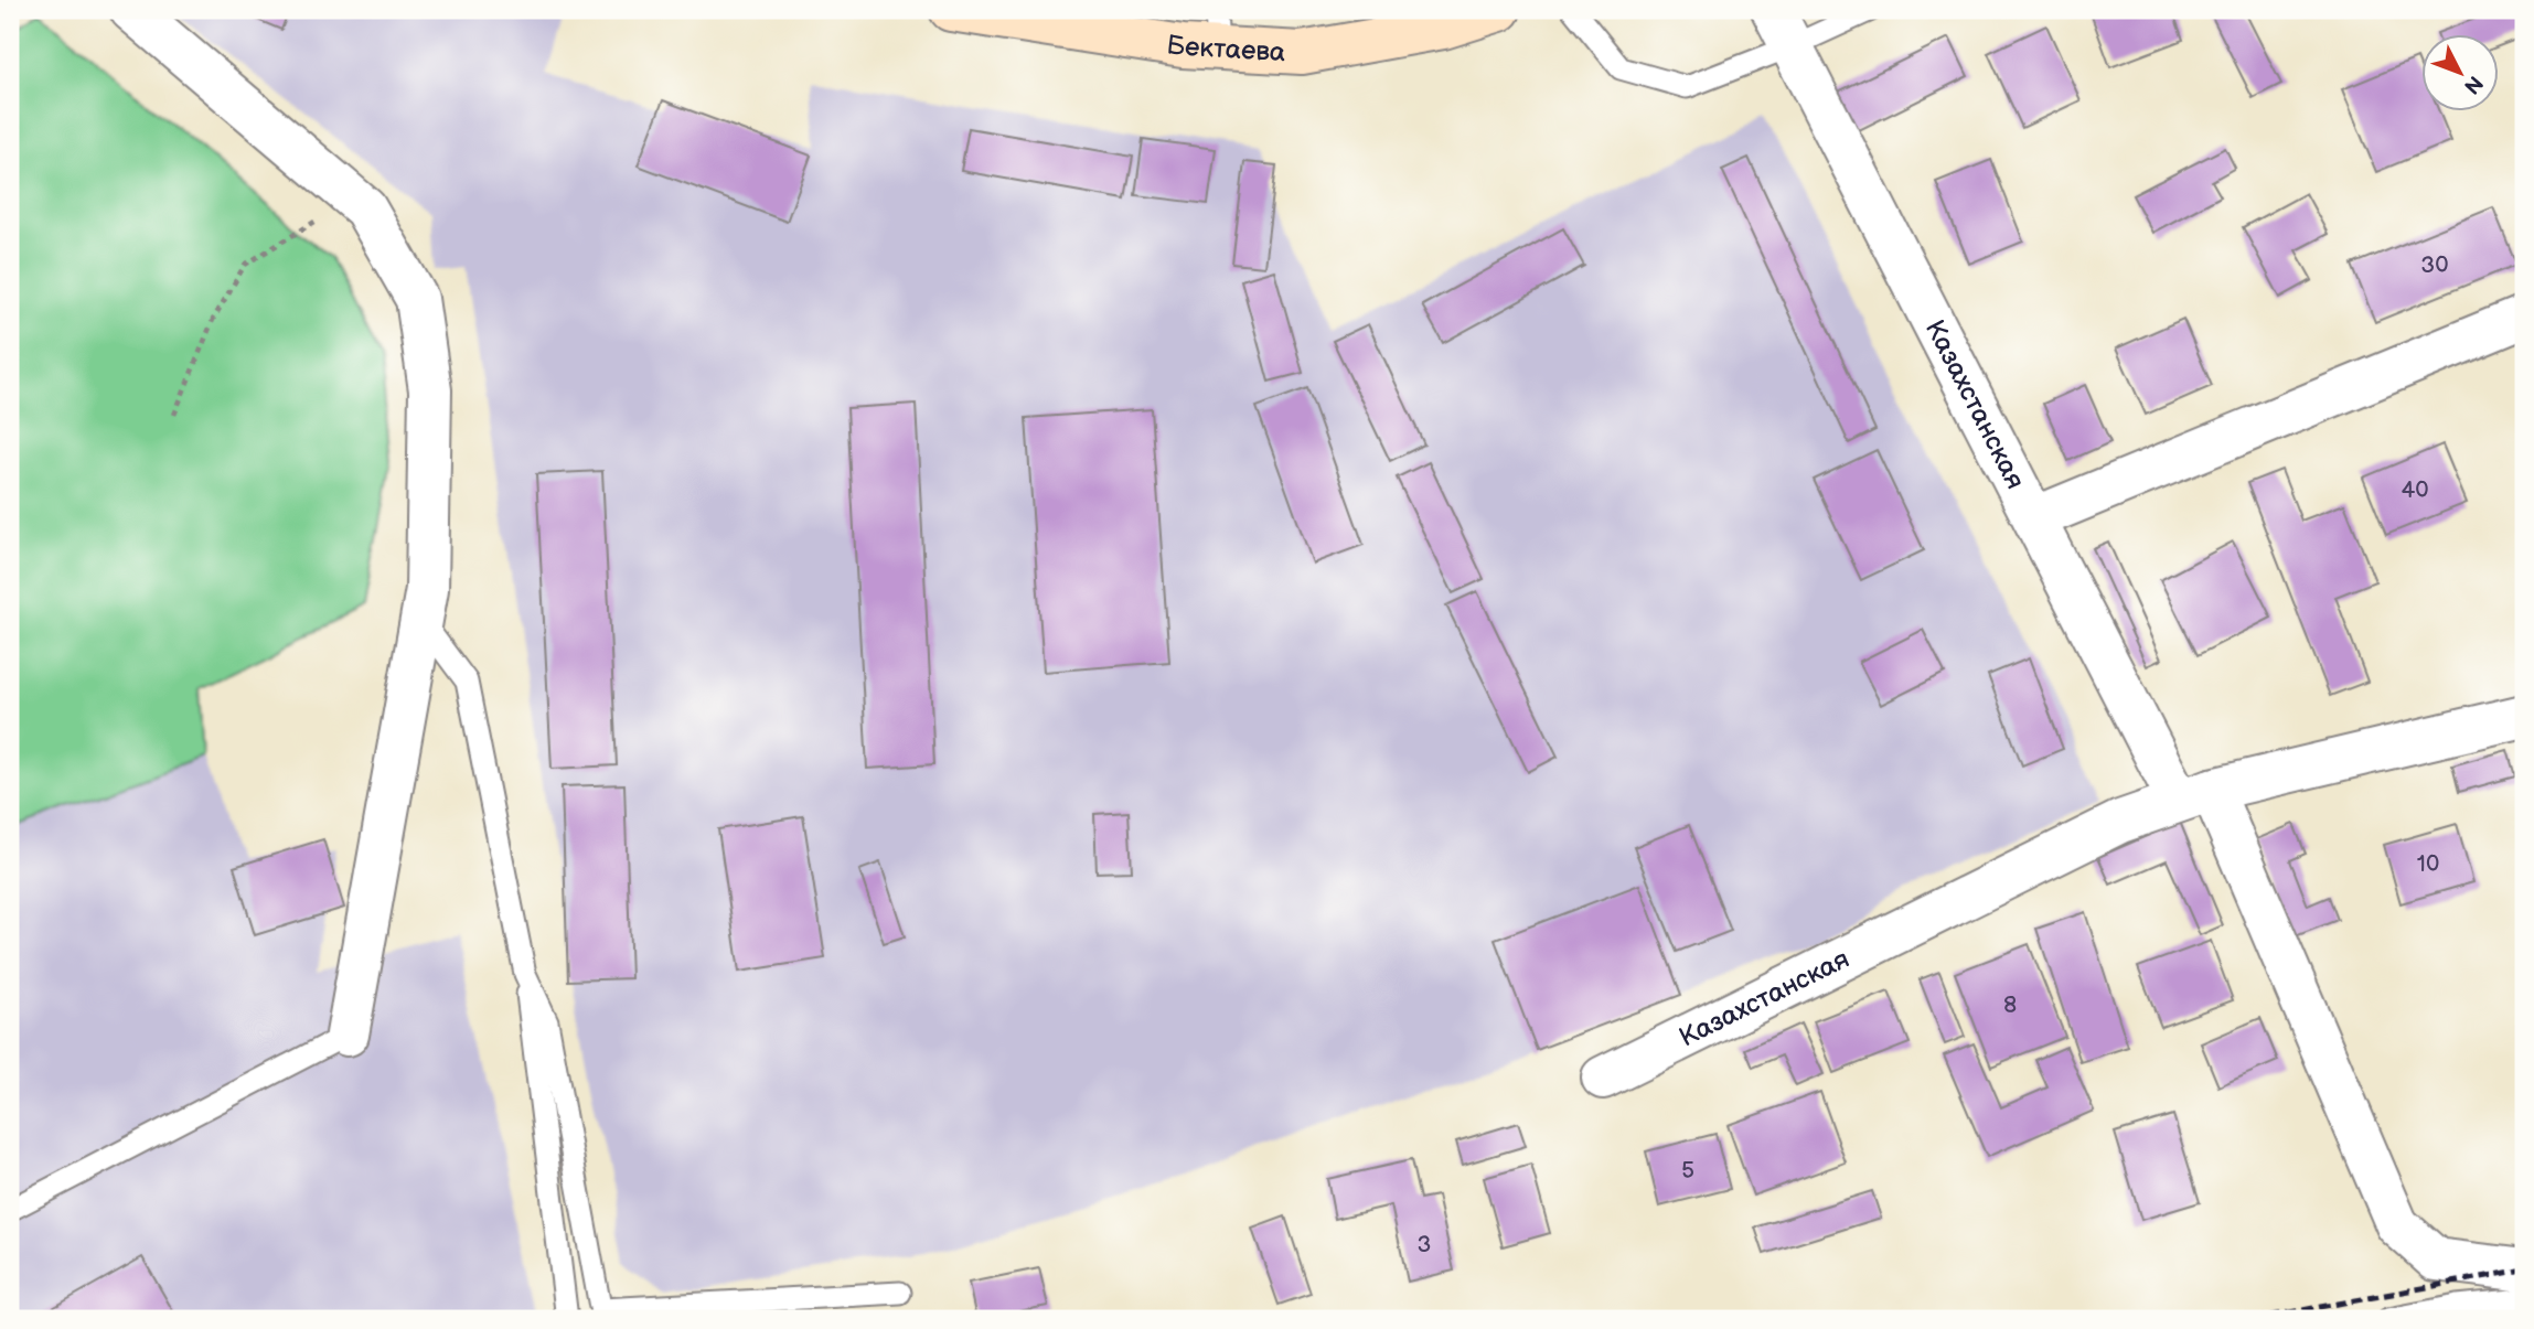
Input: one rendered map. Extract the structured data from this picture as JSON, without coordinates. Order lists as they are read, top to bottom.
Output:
{
  "streets": {
    "street": ["Бектаева", "Казахстанская"]
  },
  "house_numbers": [
    "30",
    "40",
    "10",
    "8",
    "5",
    "3"
  ],
  "north": "bottom right"
}
